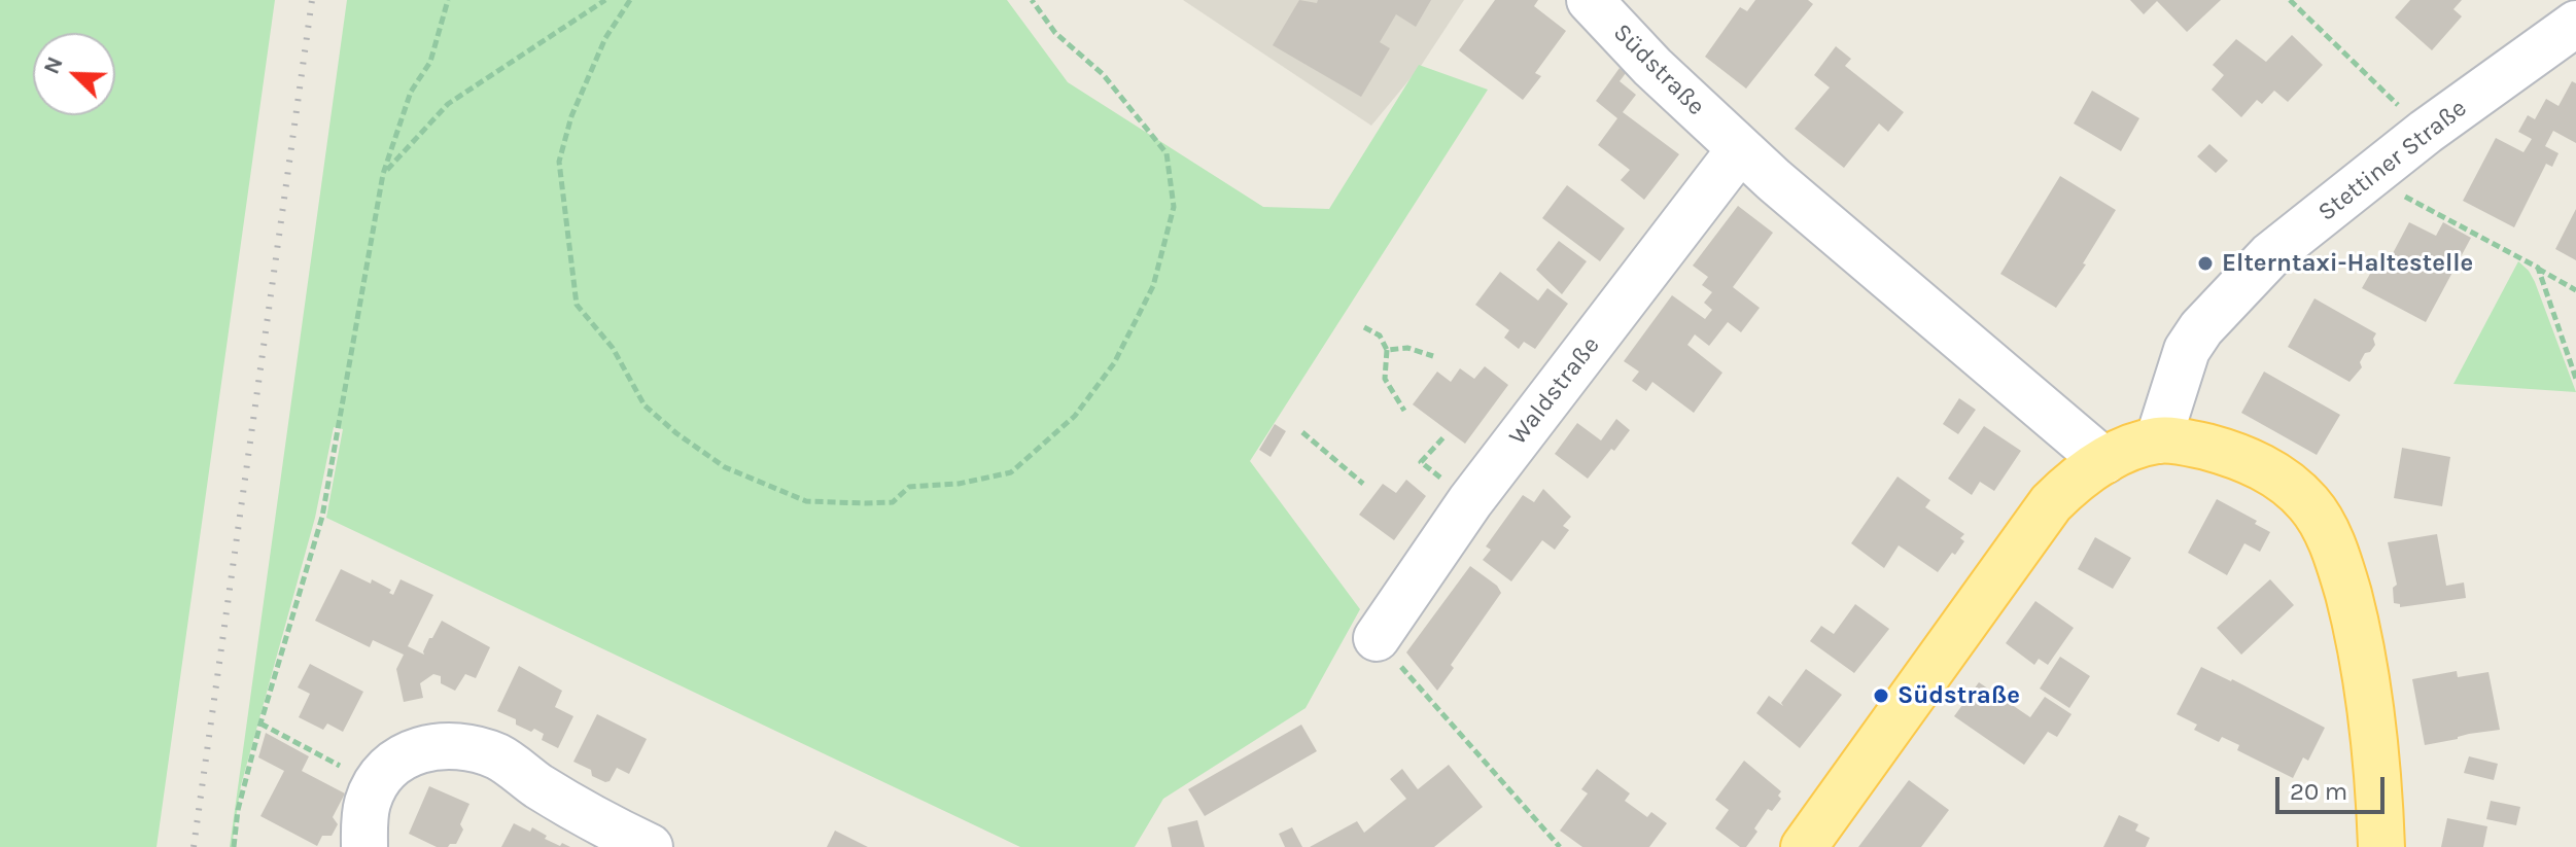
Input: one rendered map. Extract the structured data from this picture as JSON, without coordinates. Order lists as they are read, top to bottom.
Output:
{
  "streets": {
    "street": ["Südstraße", "Stettiner Straße", "Waldstraße"]
  },
  "crossings": [
    ["Südstraße", "Waldstraße"]
  ],
  "places": ["Elterntaxi-Haltestelle", "Südstraße"],
  "scale_bar": "20 m",
  "north": "top left"
}
